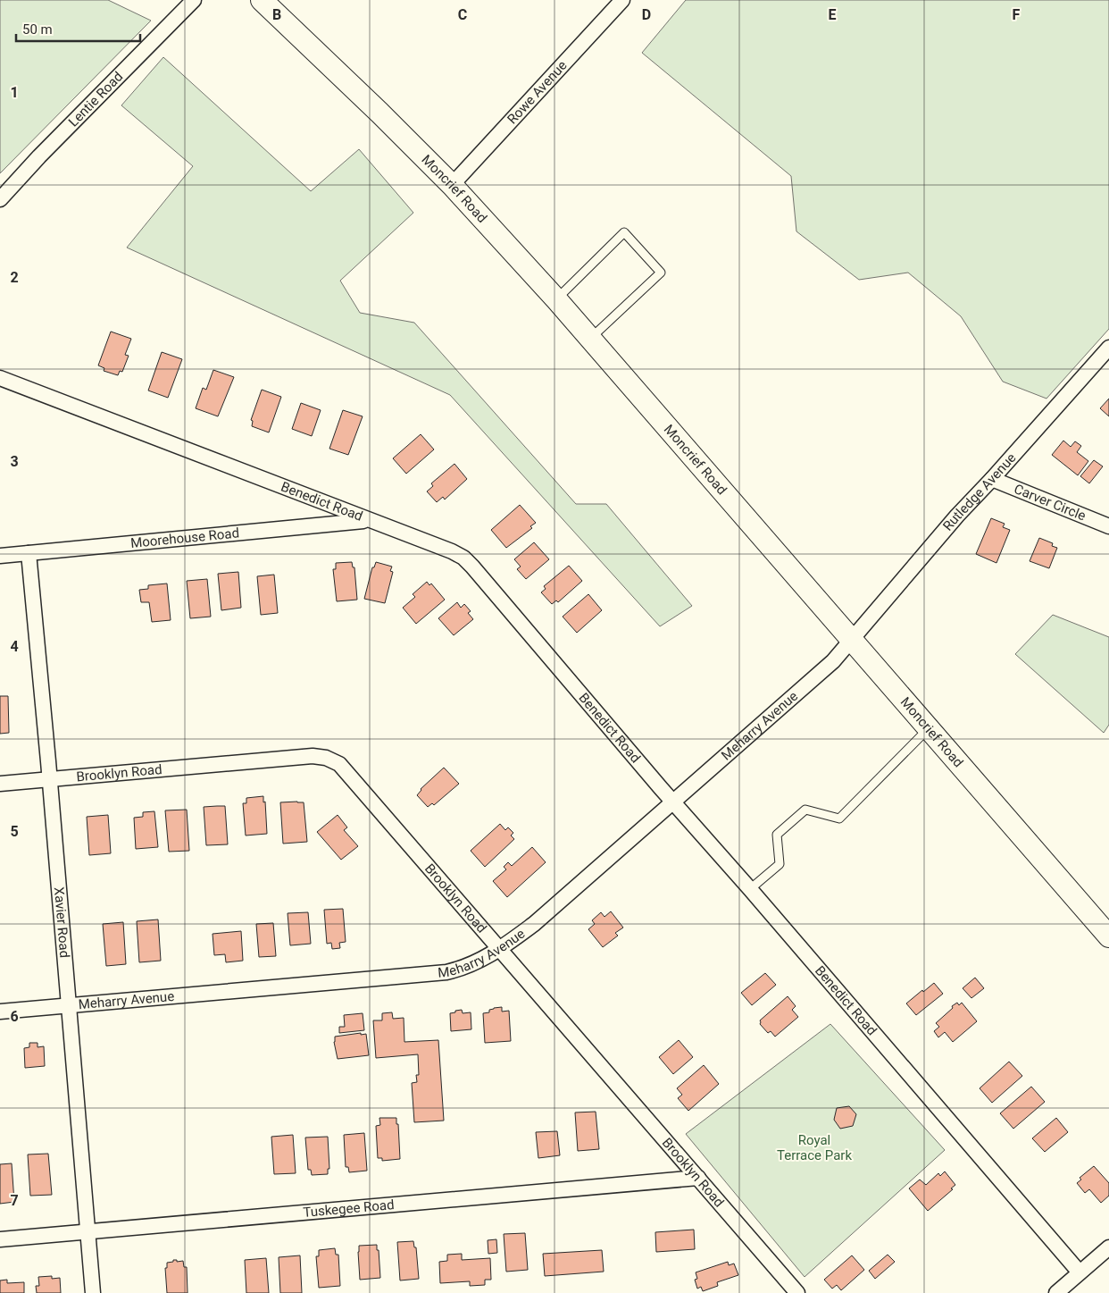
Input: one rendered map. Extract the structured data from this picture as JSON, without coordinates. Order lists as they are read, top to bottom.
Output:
{
  "streets": {
    "main road": ["Moncrief Road"],
    "street": [
      "Rowe Avenue",
      "Lentie Road",
      "Rutledge Avenue",
      "Benedict Road",
      "Carver Circle",
      "Moorehouse Road",
      "Meharry Avenue",
      "Brooklyn Road",
      "Xavier Road",
      "Tuskegee Road"
    ]
  },
  "crossings": [
    ["Rowe Avenue", "Moncrief Road"],
    ["Moncrief Road", "Rutledge Avenue"],
    ["Moncrief Road", "Meharry Avenue"],
    ["Rutledge Avenue", "Carver Circle"],
    ["Rutledge Avenue", "Meharry Avenue"],
    ["Benedict Road", "Moorehouse Road"],
    ["Benedict Road", "Meharry Avenue"],
    ["Moorehouse Road", "Xavier Road"],
    ["Meharry Avenue", "Brooklyn Road"],
    ["Meharry Avenue", "Xavier Road"],
    ["Brooklyn Road", "Xavier Road"],
    ["Brooklyn Road", "Tuskegee Road"],
    ["Xavier Road", "Tuskegee Road"]
  ],
  "parks": ["Royal Terrace Park"],
  "scale_bar": "50 m",
  "grid": {
    "columns": [
      "B",
      "C",
      "D",
      "E",
      "F"
    ],
    "rows": [
      "1",
      "2",
      "3",
      "4",
      "5",
      "6",
      "7"
    ]
  }
}
